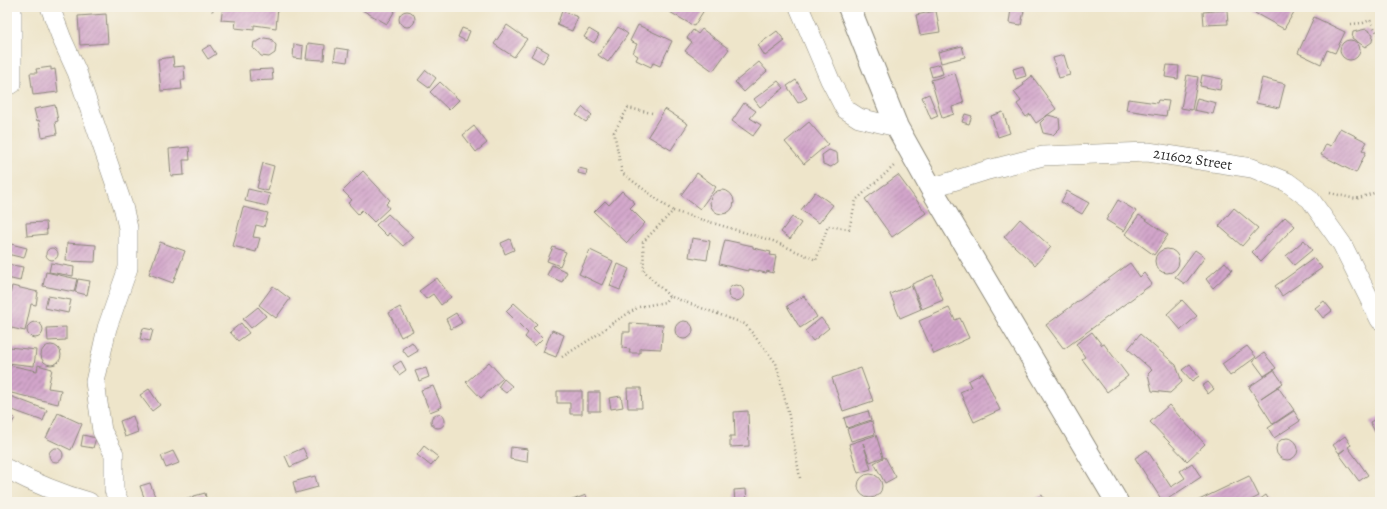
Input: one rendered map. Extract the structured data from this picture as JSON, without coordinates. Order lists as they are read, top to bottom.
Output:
{
  "streets": {
    "street": ["211602 Street"]
  }
}
